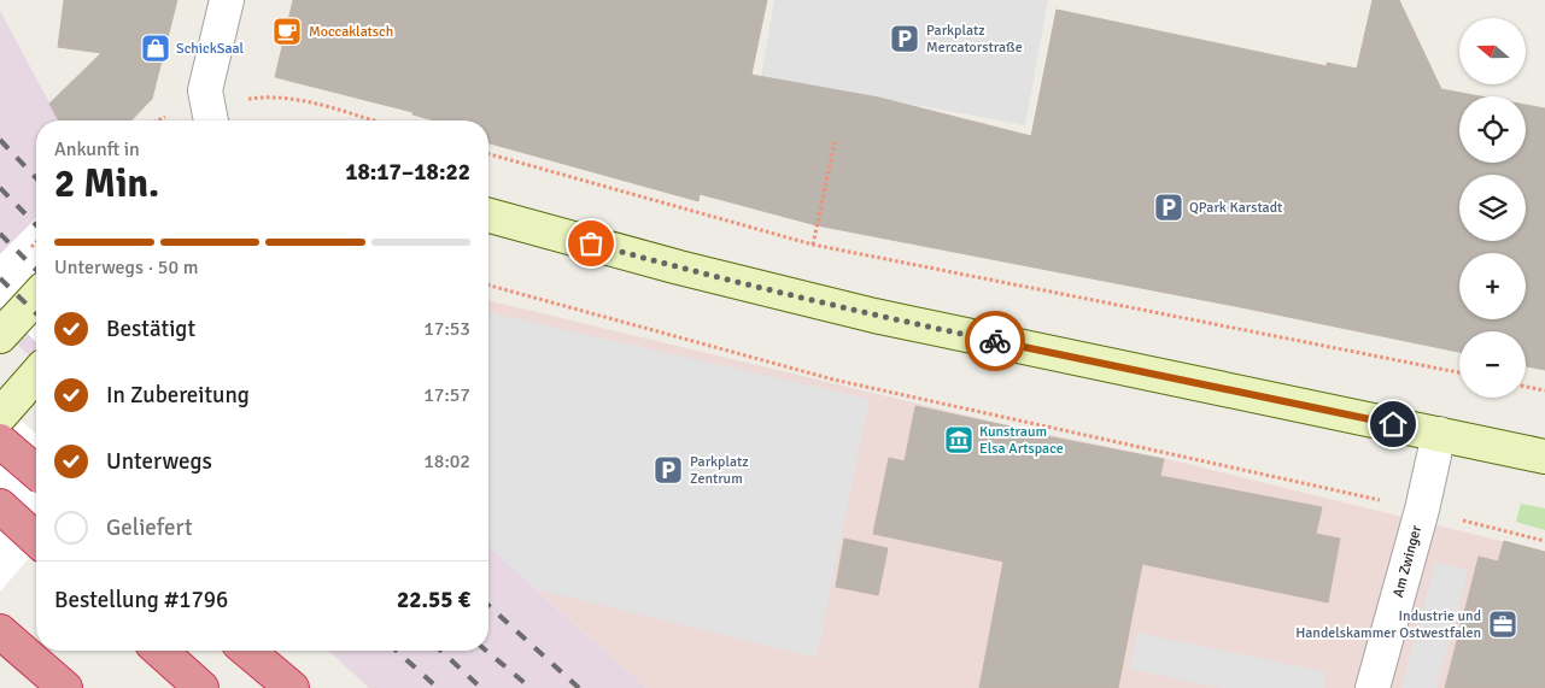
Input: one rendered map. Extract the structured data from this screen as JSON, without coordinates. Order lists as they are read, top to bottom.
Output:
{
  "streets": {
    "street": ["Am Zwinger"]
  },
  "places": {
    "cafe": ["Moccaklatsch"],
    "parking": ["Parkplatz Mercatorstraße", "QPark Karstadt", "Parkplatz Zentrum"],
    "shop": ["SchickSaal"],
    "museum": ["Kunstraum Elsa Artspace"],
    "office": ["Industrie und Handelskammer Ostwestfalen"]
  },
  "north": "left",
  "page": {
    "map_buttons": ["+", "−"],
    "heading": ["2 Min.", "Ankunft in", "18:17–18:22"],
    "panel": ["Bestellung #1796", "22.55 €"],
    "bar": "Unterwegs · 50 m",
    "list": [
      ["Bestätigt", "17:53"],
      ["In Zubereitung", "17:57"],
      ["Unterwegs", "18:02"],
      "Geliefert"
    ]
  }
}
